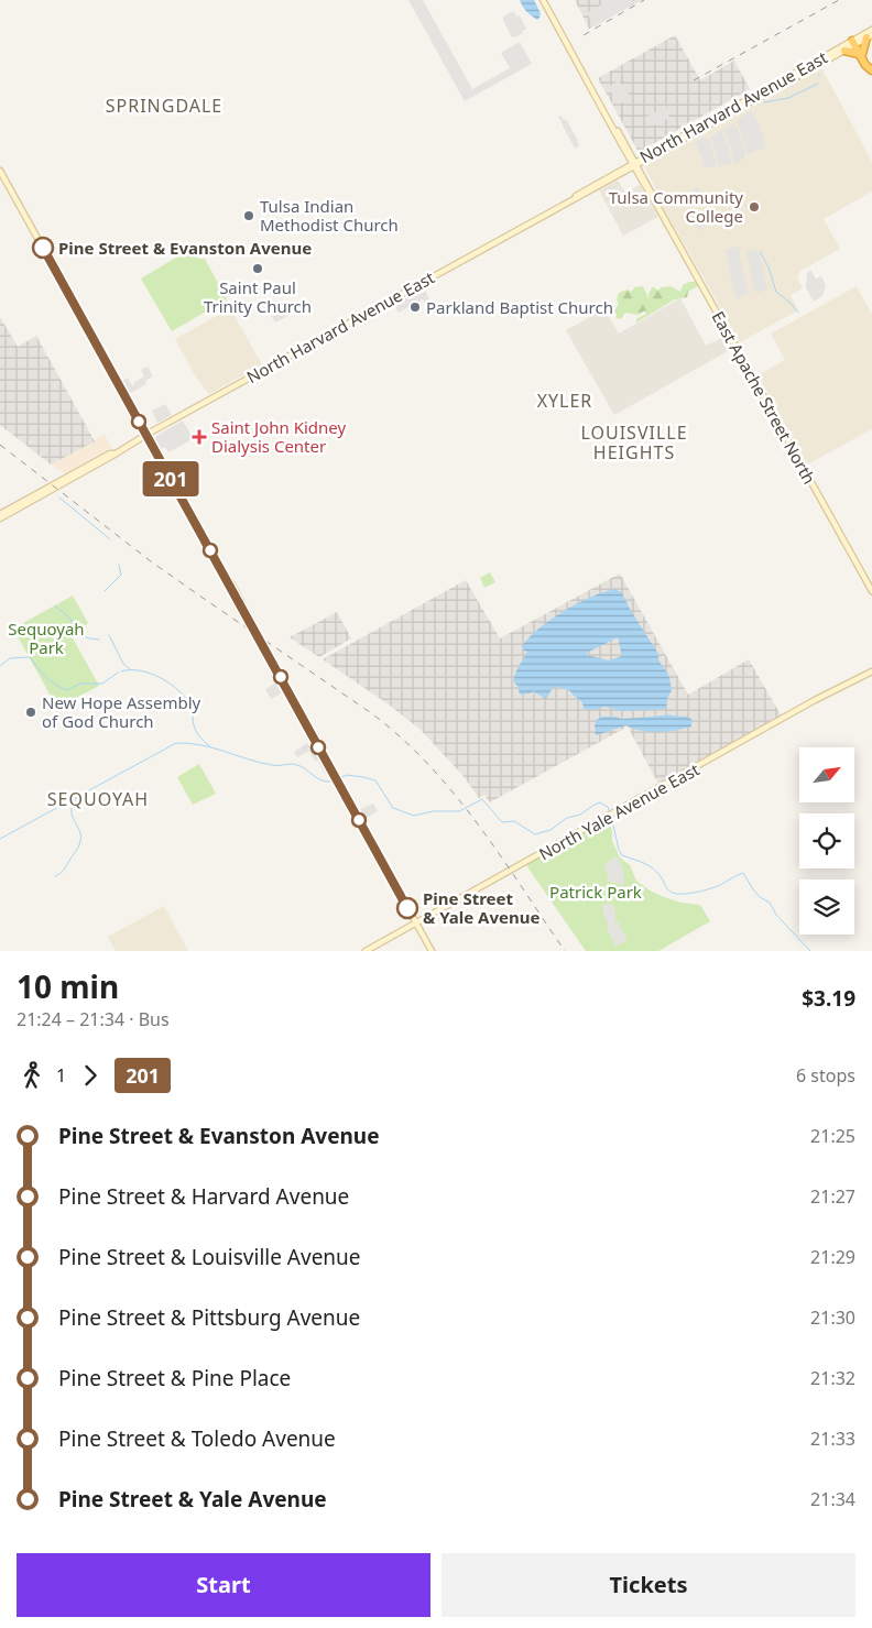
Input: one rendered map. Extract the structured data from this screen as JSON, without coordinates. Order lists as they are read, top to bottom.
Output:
{
  "streets": {
    "main road": ["North Harvard Avenue East", "East Apache Street North", "North Yale Avenue East"]
  },
  "crossings": [
    ["North Harvard Avenue East", "East Apache Street North"]
  ],
  "districts": [
    "SPRINGDALE",
    "XYLER",
    "LOUISVILLE HEIGHTS",
    "SEQUOYAH"
  ],
  "parks": ["Sequoyah Park", "Patrick Park"],
  "places": {
    "other": [
      "Tulsa Community College",
      "Tulsa Indian Methodist Church",
      "Pine Street & Evanston Avenue",
      "Saint Paul Trinity Church",
      "Parkland Baptist Church",
      "New Hope Assembly of God Church",
      "Pine Street & Yale Avenue"
    ],
    "health": ["Saint John Kidney Dialysis Center"]
  },
  "lines": ["bus line 201"],
  "north": "top right",
  "page": {
    "on_map": "201",
    "heading": ["10 min", "21:24 – 21:34 · Bus", "$3.19"],
    "legs": ["1", "201", "6 stops"],
    "list": [
      {
        "name": "Pine Street & Evanston Avenue",
        "value": "21:25"
      },
      {
        "name": "Pine Street & Harvard Avenue",
        "value": "21:27"
      },
      {
        "name": "Pine Street & Louisville Avenue",
        "value": "21:29"
      },
      {
        "name": "Pine Street & Pittsburg Avenue",
        "value": "21:30"
      },
      {
        "name": "Pine Street & Pine Place",
        "value": "21:32"
      },
      {
        "name": "Pine Street & Toledo Avenue",
        "value": "21:33"
      },
      {
        "name": "Pine Street & Yale Avenue",
        "value": "21:34"
      }
    ],
    "buttons": ["Start", "Tickets"]
  }
}
